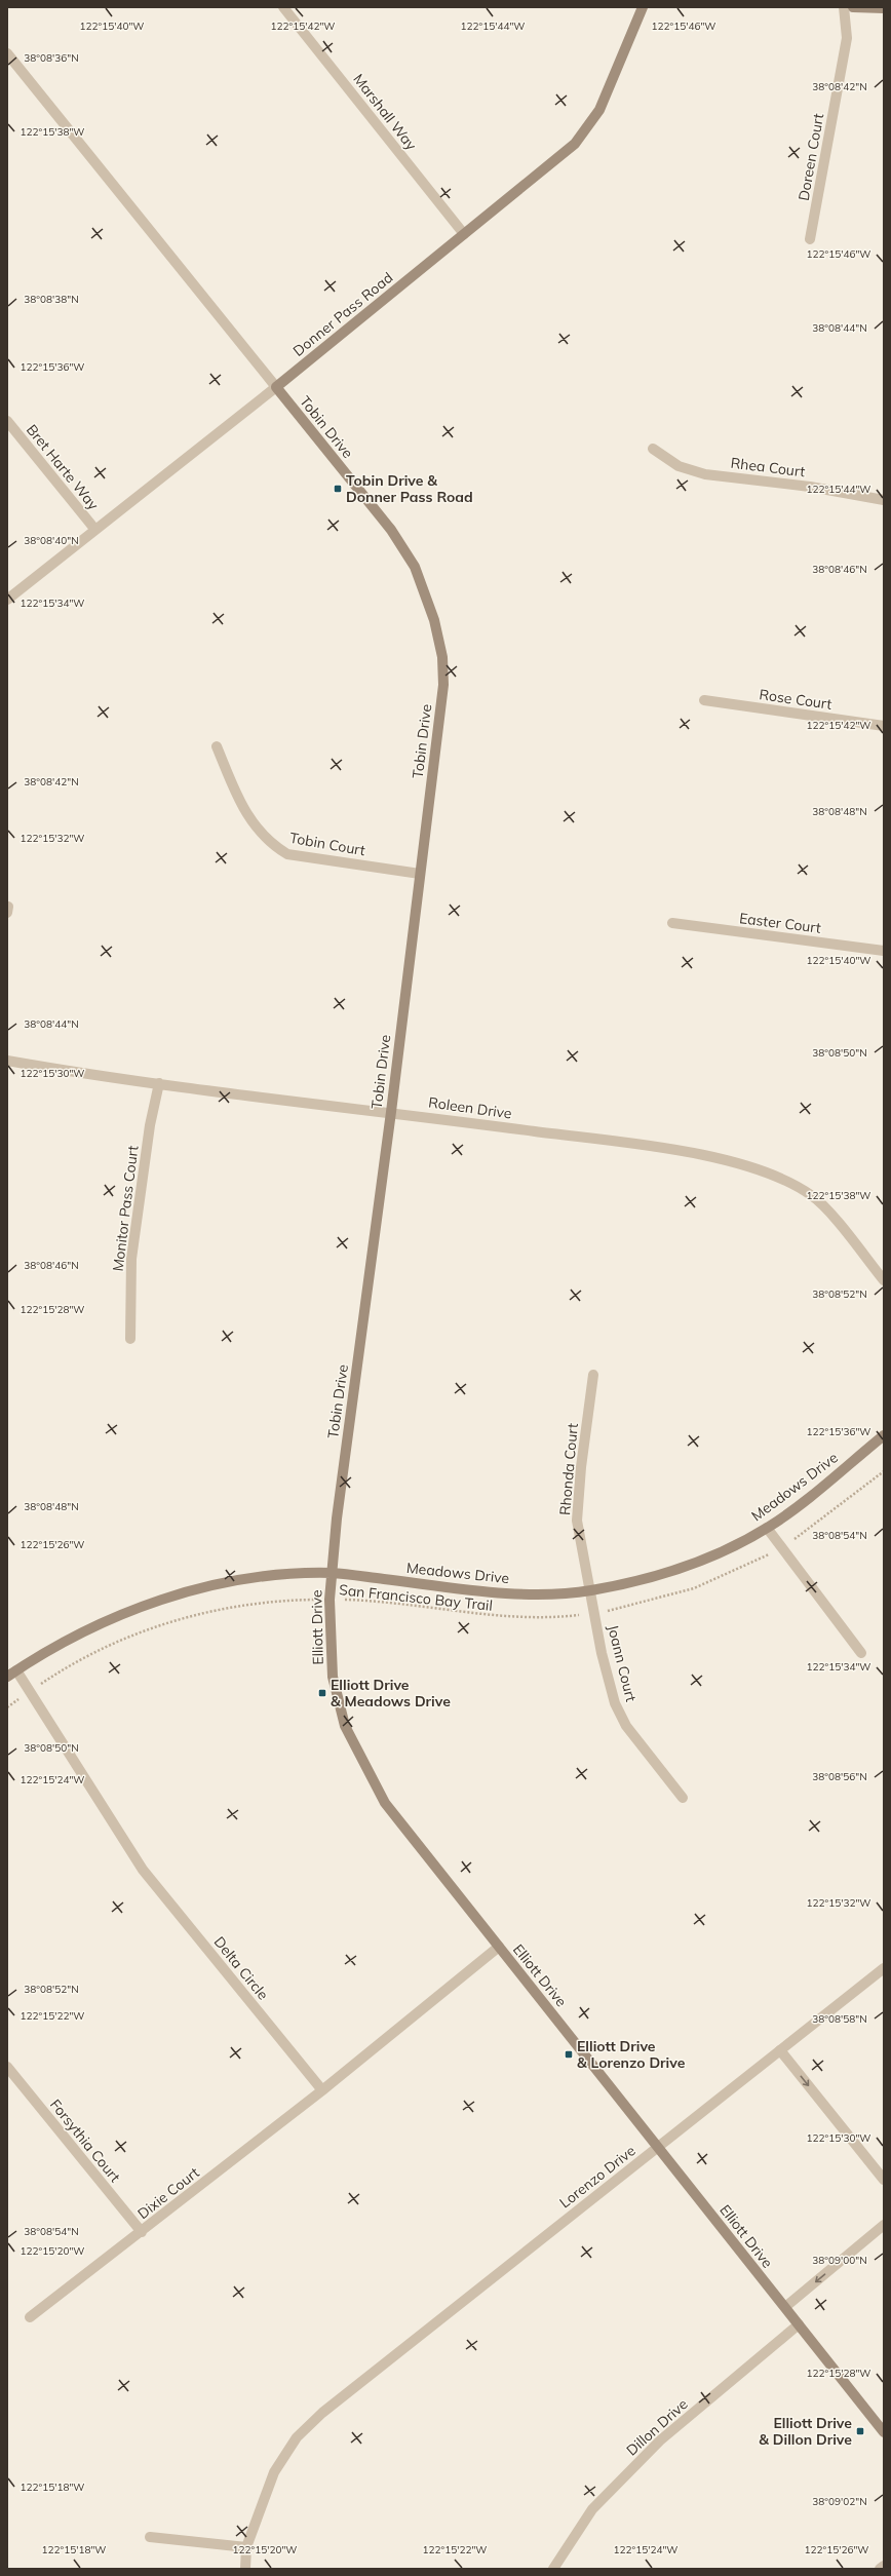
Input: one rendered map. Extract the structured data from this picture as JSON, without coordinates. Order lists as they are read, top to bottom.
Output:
{
  "streets": {
    "street": [
      "Marshall Way",
      "Doreen Court",
      "Donner Pass Road",
      "Tobin Drive",
      "Bret Harte Way",
      "Rhea Court",
      "Rose Court",
      "Tobin Court",
      "Easter Court",
      "Roleen Drive",
      "Monitor Pass Court",
      "Rhonda Court",
      "Meadows Drive",
      "Elliott Drive",
      "Joann Court",
      "Delta Circle",
      "Forsythia Court",
      "Lorenzo Drive",
      "Dixie Court",
      "Dillon Drive"
    ],
    "path": ["San Francisco Bay Trail"]
  },
  "crossings": [
    ["Marshall Way", "Donner Pass Road"],
    ["Donner Pass Road", "Tobin Drive"],
    ["Donner Pass Road", "Bret Harte Way"],
    ["Tobin Drive", "Tobin Court"],
    ["Tobin Drive", "Roleen Drive"],
    ["Tobin Drive", "Meadows Drive"],
    ["Tobin Drive", "Elliott Drive"],
    ["Roleen Drive", "Monitor Pass Court"],
    ["Rhonda Court", "Meadows Drive"],
    ["Rhonda Court", "Joann Court"],
    ["Meadows Drive", "Elliott Drive"],
    ["Meadows Drive", "Joann Court"],
    ["Meadows Drive", "Delta Circle"],
    ["San Francisco Bay Trail", "Elliott Drive"],
    ["San Francisco Bay Trail", "Joann Court"],
    ["San Francisco Bay Trail", "Delta Circle"],
    ["Elliott Drive", "Lorenzo Drive"],
    ["Elliott Drive", "Dillon Drive"],
    ["Delta Circle", "Dixie Court"],
    ["Forsythia Court", "Dixie Court"]
  ],
  "places": {
    "transit": [
      "Tobin Drive & Donner Pass Road",
      "Elliott Drive & Meadows Drive",
      "Elliott Drive & Lorenzo Drive",
      "Elliott Drive & Dillon Drive"
    ]
  },
  "coordinates": [
    "122°15'40\"W",
    "122°15'44\"W",
    "122°15'46\"W",
    "122°15'42\"W",
    "38°08'36\"N",
    "38°08'42\"N",
    "122°15'38\"W",
    "38°08'38\"N",
    "38°08'44\"N",
    "122°15'36\"W",
    "38°08'40\"N",
    "38°08'46\"N",
    "122°15'34\"W",
    "38°08'48\"N",
    "122°15'32\"W",
    "38°08'50\"N",
    "122°15'30\"W",
    "38°08'52\"N",
    "122°15'28\"W",
    "38°08'54\"N",
    "122°15'26\"W",
    "38°08'56\"N",
    "122°15'24\"W",
    "122°15'22\"W",
    "38°08'58\"N",
    "122°15'20\"W",
    "38°09'00\"N",
    "122°15'18\"W",
    "38°09'02\"N"
  ]
}
